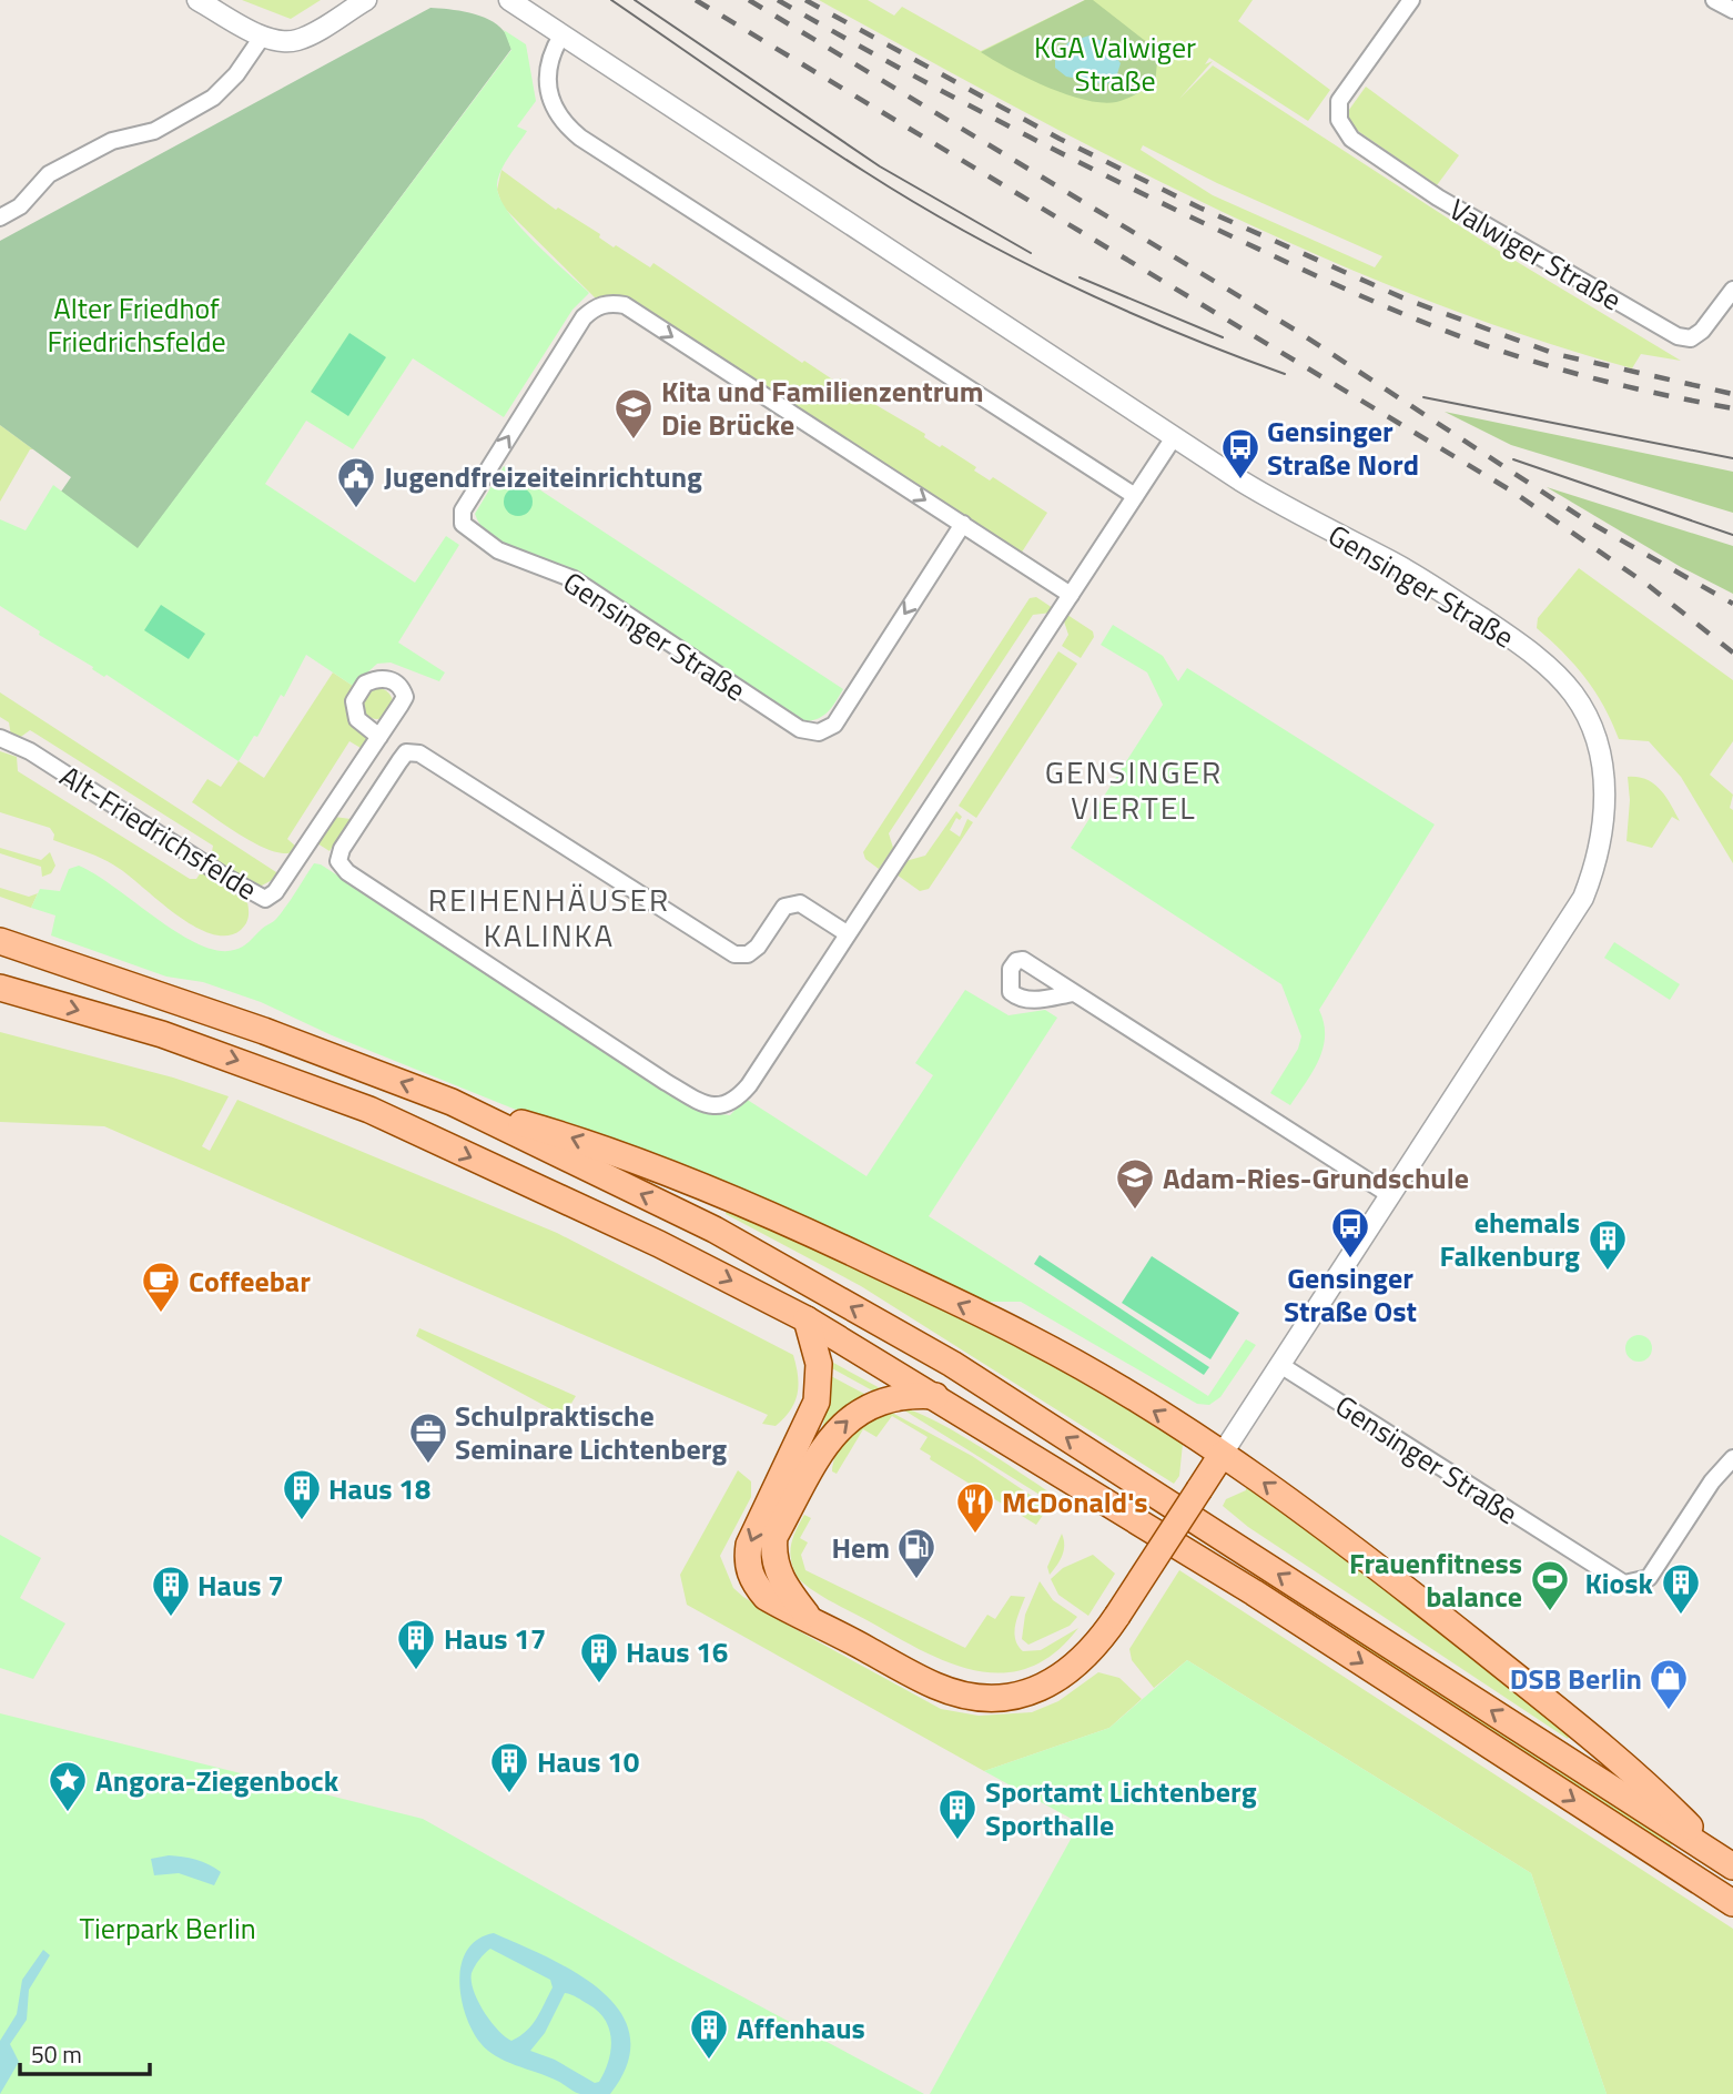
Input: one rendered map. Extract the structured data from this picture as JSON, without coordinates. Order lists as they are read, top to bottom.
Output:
{
  "streets": {
    "street": ["Valwiger Straße", "Gensinger Straße", "Alt-Friedrichsfelde"]
  },
  "districts": ["GENSINGER VIERTEL", "REIHENHÄUSER KALINKA"],
  "parks": ["KGA Valwiger Straße", "Alter Friedhof Friedrichsfelde", "Tierpark Berlin"],
  "places": {
    "school or university": ["Kita und Familienzentrum Die Brücke", "Adam-Ries-Grundschule"],
    "bus stop": ["Gensinger Straße Nord", "Gensinger Straße Ost"],
    "public building": ["Jugendfreizeiteinrichtung"],
    "building": [
      "ehemals Falkenburg",
      "Haus 18",
      "Kiosk",
      "Haus 7",
      "Haus 17",
      "Haus 16",
      "Haus 10",
      "Sportamt Lichtenberg Sporthalle",
      "Affenhaus"
    ],
    "cafe": ["Coffeebar"],
    "office": ["Schulpraktische Seminare Lichtenberg"],
    "restaurant": ["McDonald's"],
    "fuel station": ["Hem"],
    "sports": ["Frauenfitness balance"],
    "shop": ["DSB Berlin"],
    "place": ["Angora-Ziegenbock"]
  },
  "scale_bar": "50 m"
}
